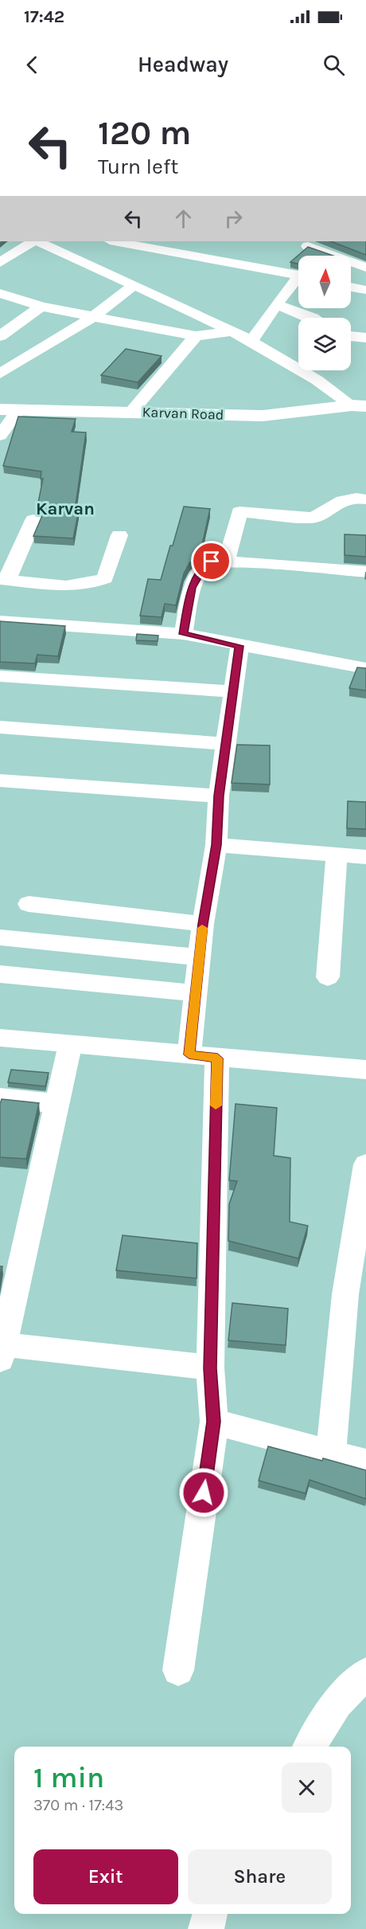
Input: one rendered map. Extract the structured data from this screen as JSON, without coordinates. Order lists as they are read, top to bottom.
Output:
{
  "streets": {
    "street": ["Karvan Road"]
  },
  "districts": ["Karvan"],
  "north": "top",
  "page": {
    "status": "17:42",
    "header": "Headway",
    "turn": ["120 m", "Turn left"],
    "heading": ["1 min", "370 m · 17:43"],
    "buttons": ["Exit", "Share"]
  }
}
